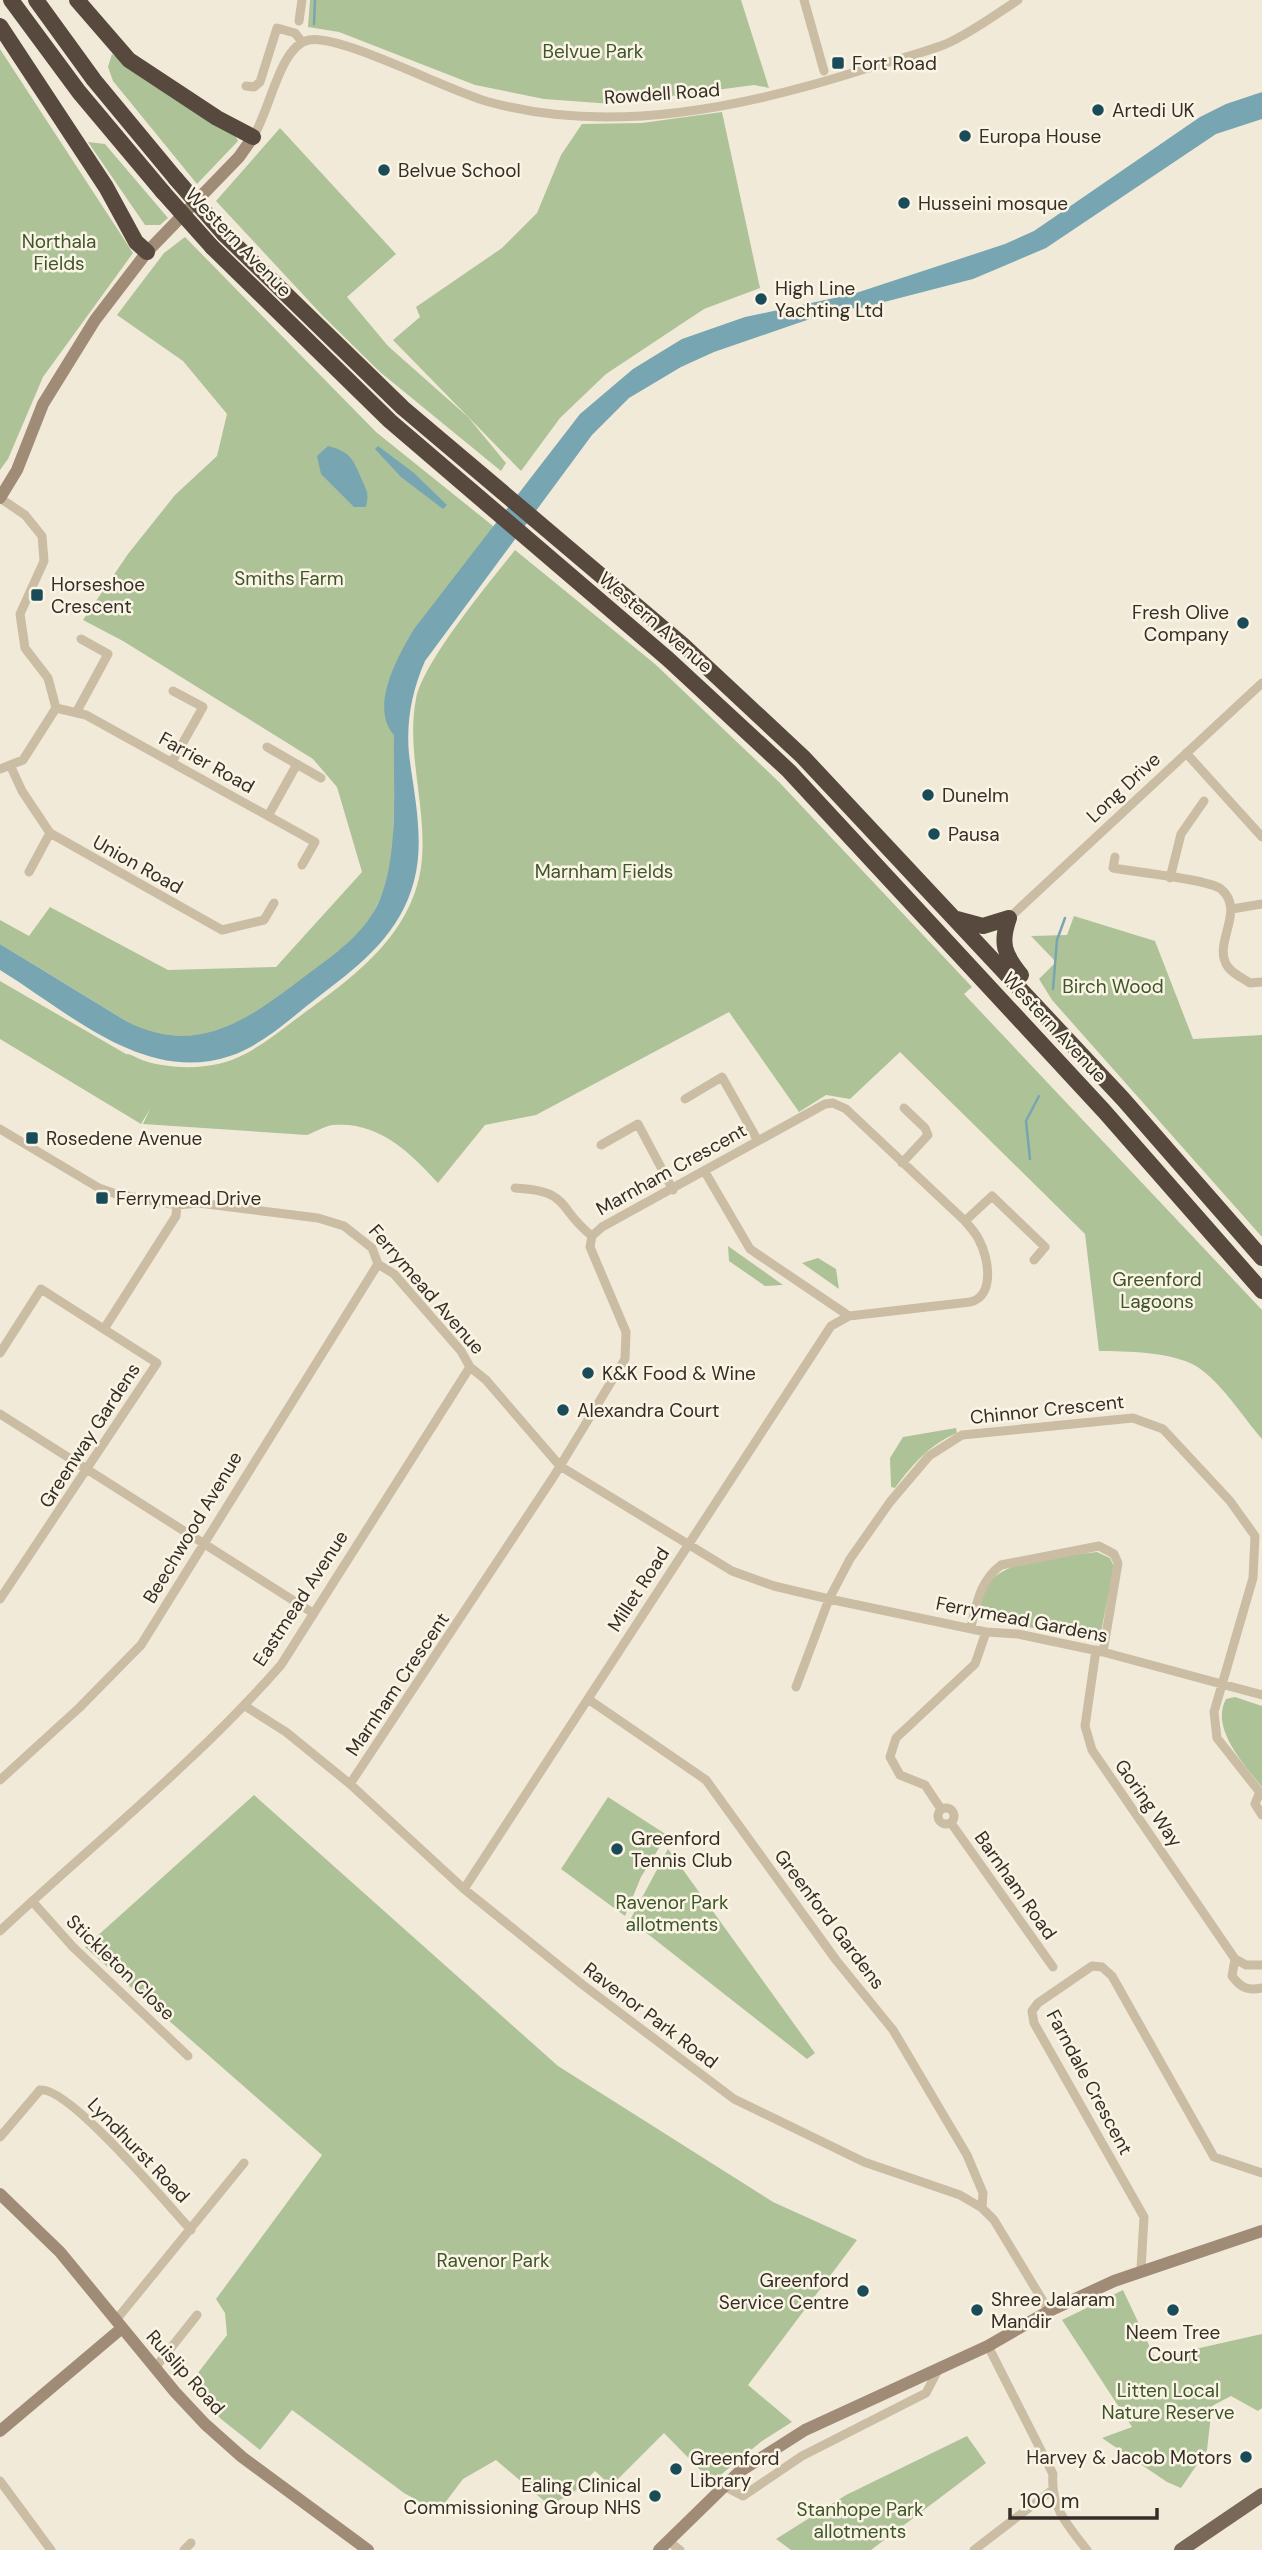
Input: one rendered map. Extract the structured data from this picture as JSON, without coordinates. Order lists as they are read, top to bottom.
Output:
{
  "streets": {
    "highway": ["Western Avenue"],
    "street": [
      "Rowdell Road",
      "Farrier Road",
      "Long Drive",
      "Union Road",
      "Marnham Crescent",
      "Ferrymead Avenue",
      "Chinnor Crescent",
      "Greenway Gardens",
      "Beechwood Avenue",
      "Millet Road",
      "Eastmead Avenue",
      "Ferrymead Gardens",
      "Goring Way",
      "Barnham Road",
      "Greenford Gardens",
      "Stickleton Close",
      "Ravenor Park Road",
      "Farndale Crescent",
      "Lyndhurst Road",
      "Ruislip Road"
    ]
  },
  "crossings": [
    ["Marnham Crescent", "Ferrymead Avenue"],
    ["Marnham Crescent", "Millet Road"],
    ["Marnham Crescent", "Ravenor Park Road"],
    ["Ferrymead Avenue", "Beechwood Avenue"],
    ["Ferrymead Avenue", "Millet Road"],
    ["Ferrymead Avenue", "Eastmead Avenue"],
    ["Ferrymead Avenue", "Ferrymead Gardens"],
    ["Chinnor Crescent", "Ferrymead Gardens"],
    ["Millet Road", "Greenford Gardens"],
    ["Millet Road", "Ravenor Park Road"],
    ["Eastmead Avenue", "Stickleton Close"],
    ["Eastmead Avenue", "Ravenor Park Road"],
    ["Ferrymead Gardens", "Goring Way"],
    ["Ferrymead Gardens", "Barnham Road"],
    ["Greenford Gardens", "Ravenor Park Road"]
  ],
  "parks": [
    "Belvue Park",
    "Northala Fields",
    "Smiths Farm",
    "Marnham Fields",
    "Birch Wood",
    "Greenford Lagoons",
    "Ravenor Park allotments",
    "Ravenor Park",
    "Litten Local Nature Reserve",
    "Stanhope Park allotments"
  ],
  "places": {
    "transit": [
      "Fort Road",
      "Horseshoe Crescent",
      "Rosedene Avenue",
      "Ferrymead Drive"
    ],
    "other": [
      "Artedi UK",
      "Europa House",
      "Belvue School",
      "Husseini mosque",
      "High Line Yachting Ltd",
      "Fresh Olive Company",
      "Dunelm",
      "Pausa",
      "K&K Food & Wine",
      "Alexandra Court",
      "Greenford Tennis Club",
      "Greenford Service Centre",
      "Shree Jalaram Mandir",
      "Neem Tree Court",
      "Harvey & Jacob Motors",
      "Greenford Library",
      "Ealing Clinical Commissioning Group NHS"
    ]
  },
  "scale_bar": "100 m"
}
